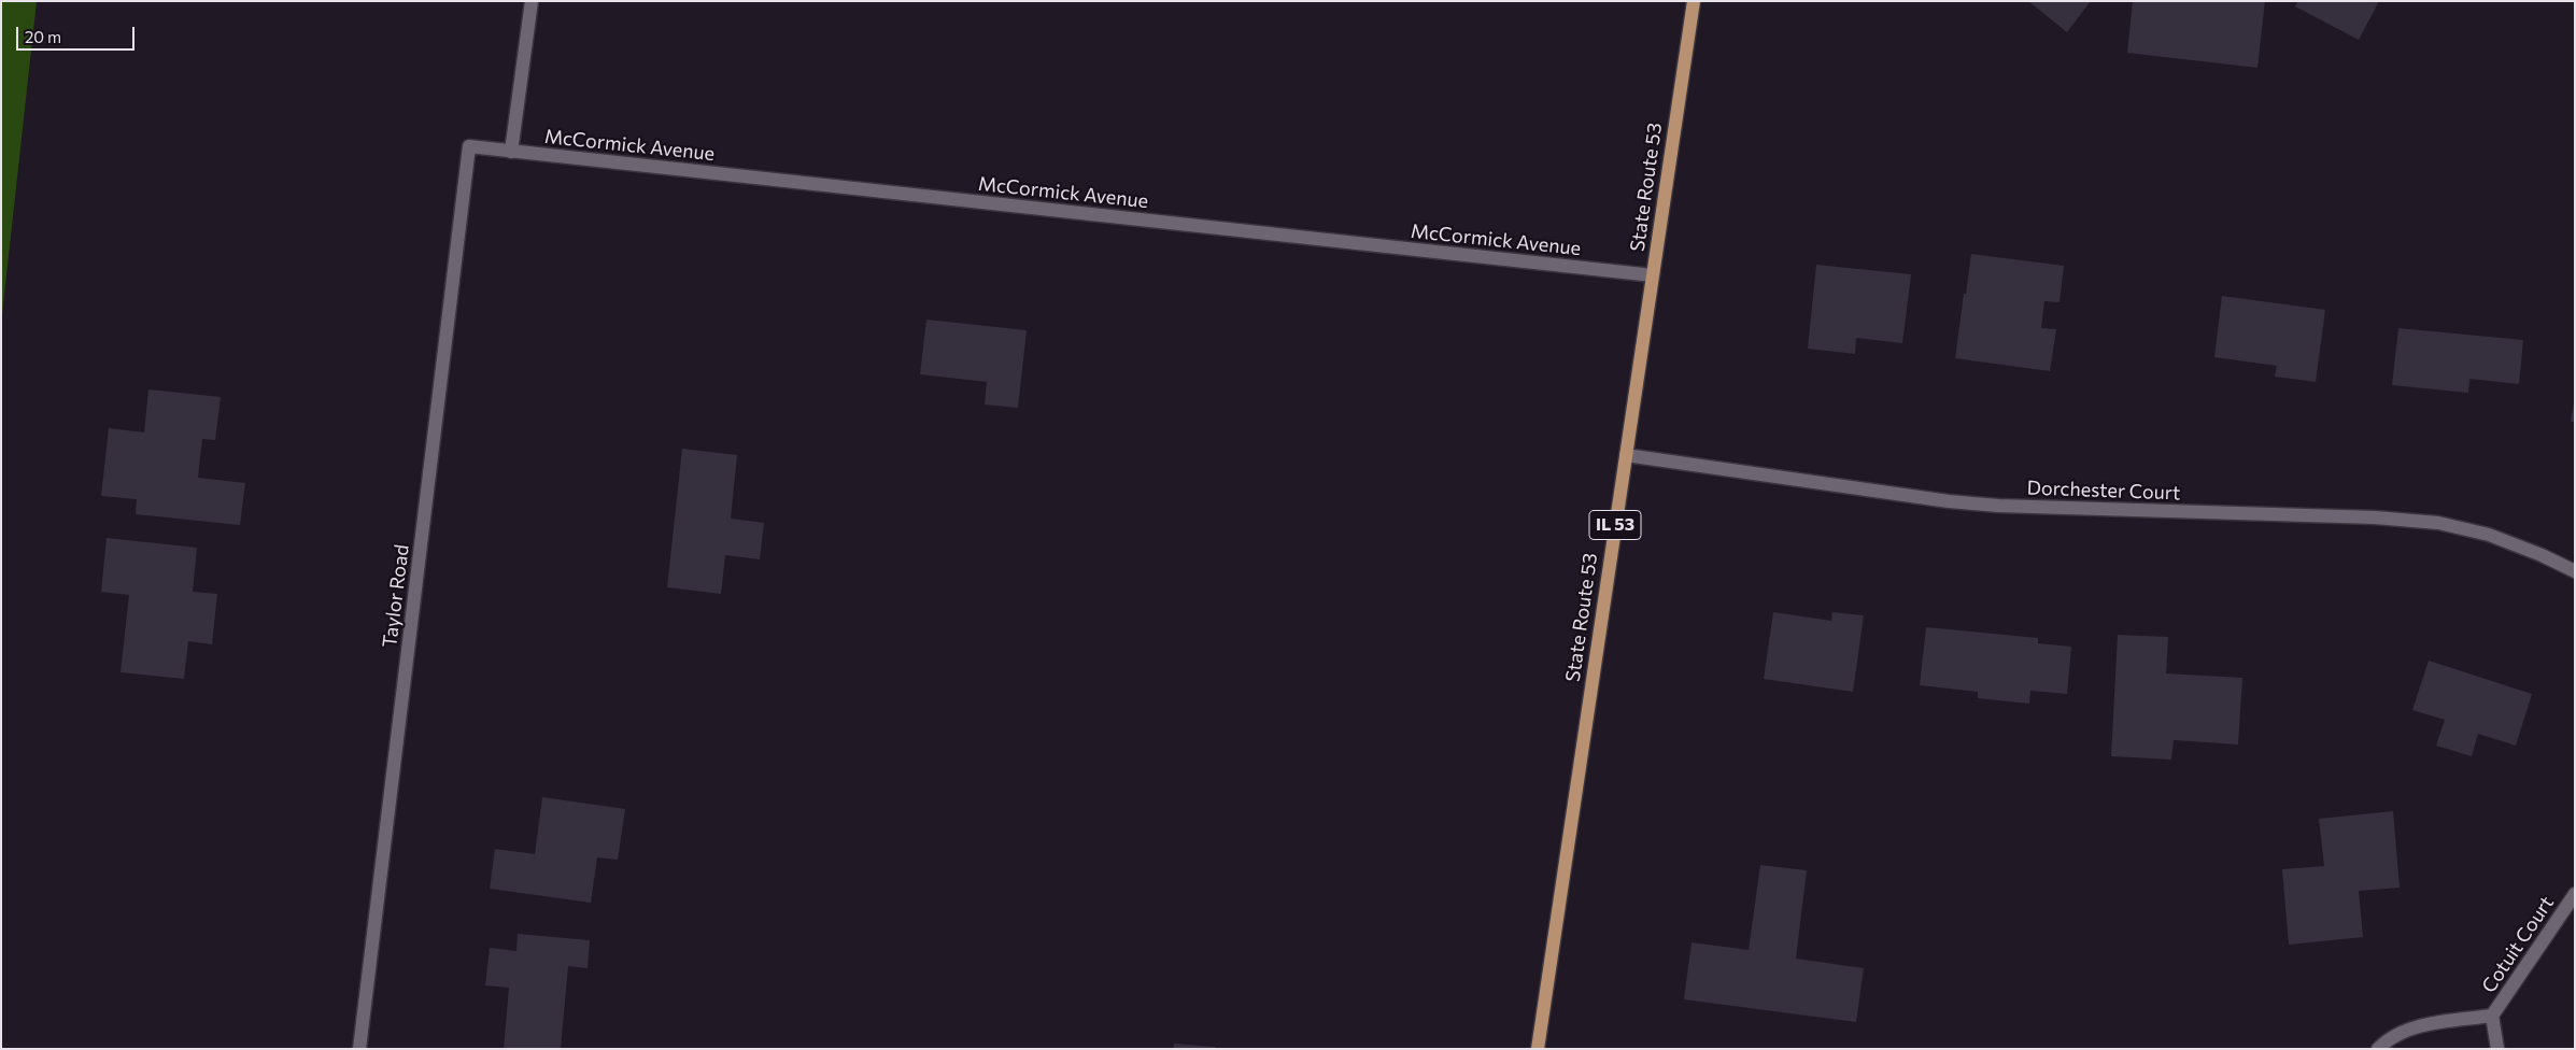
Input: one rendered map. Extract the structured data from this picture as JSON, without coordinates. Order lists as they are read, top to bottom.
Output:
{
  "streets": {
    "main road": ["State Route 53", "IL 53"],
    "street": [
      "McCormick Avenue",
      "Dorchester Court",
      "Taylor Road",
      "Cotuit Court"
    ]
  },
  "crossings": [
    ["McCormick Avenue", "State Route 53"],
    ["McCormick Avenue", "Taylor Road"],
    ["State Route 53", "Dorchester Court"]
  ],
  "scale_bar": "20 m"
}
